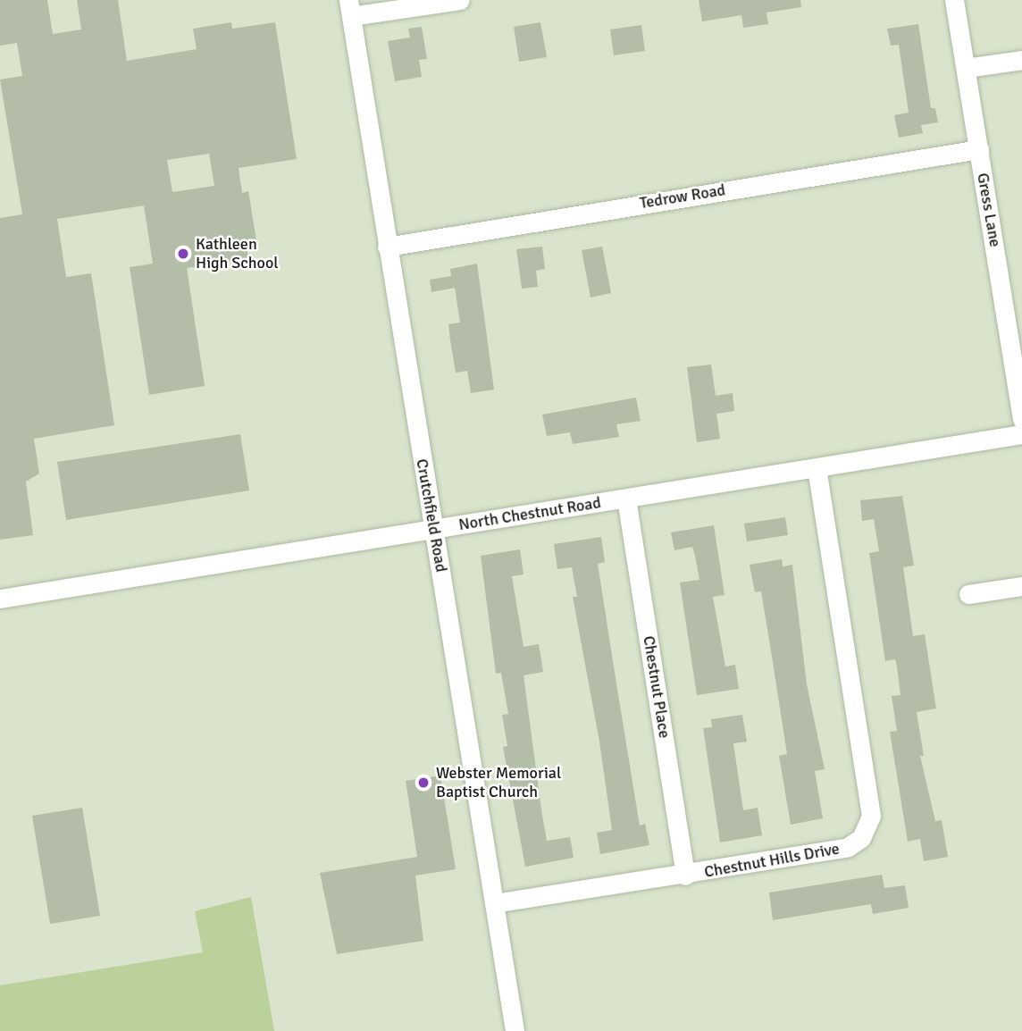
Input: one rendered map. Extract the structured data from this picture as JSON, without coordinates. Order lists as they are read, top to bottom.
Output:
{
  "streets": {
    "street": [
      "Tedrow Road",
      "Gress Lane",
      "North Chestnut Road",
      "Crutchfield Road",
      "Chestnut Place",
      "Chestnut Hills Drive"
    ]
  },
  "crossings": [
    ["Tedrow Road", "Gress Lane"],
    ["Tedrow Road", "Crutchfield Road"],
    ["North Chestnut Road", "Crutchfield Road"],
    ["North Chestnut Road", "Chestnut Place"],
    ["North Chestnut Road", "Chestnut Hills Drive"],
    ["Crutchfield Road", "Chestnut Hills Drive"],
    ["Chestnut Place", "Chestnut Hills Drive"]
  ],
  "places": ["Kathleen High School", "Webster Memorial Baptist Church"]
}
